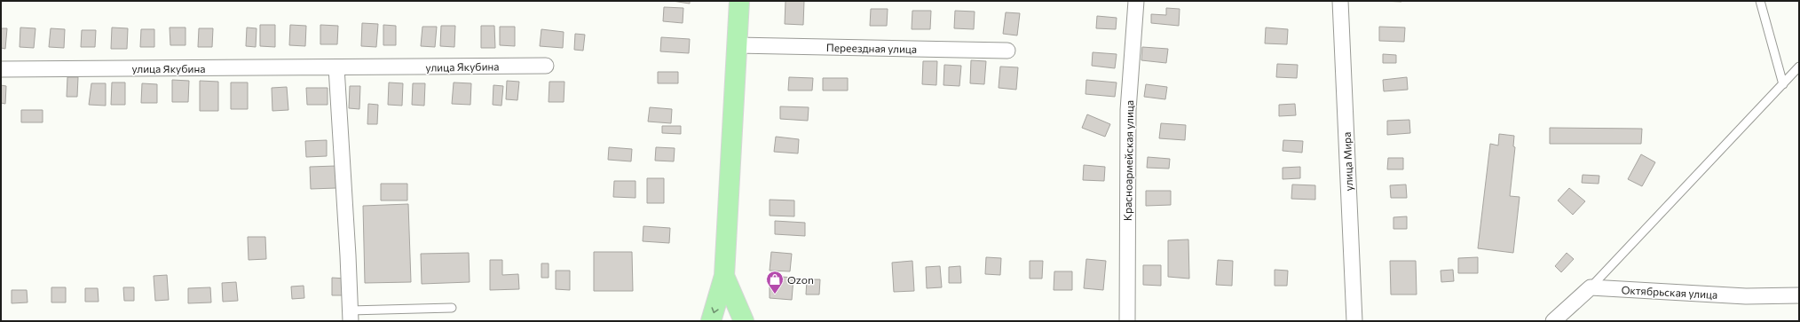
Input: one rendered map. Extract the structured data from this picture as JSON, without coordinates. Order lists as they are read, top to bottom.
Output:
{
  "streets": {
    "street": [
      "Переездная улица",
      "улица Якубина",
      "Красноармейская улица",
      "улица Мира",
      "Октябрьская улица"
    ]
  },
  "places": {
    "shop": ["Ozon"]
  }
}
